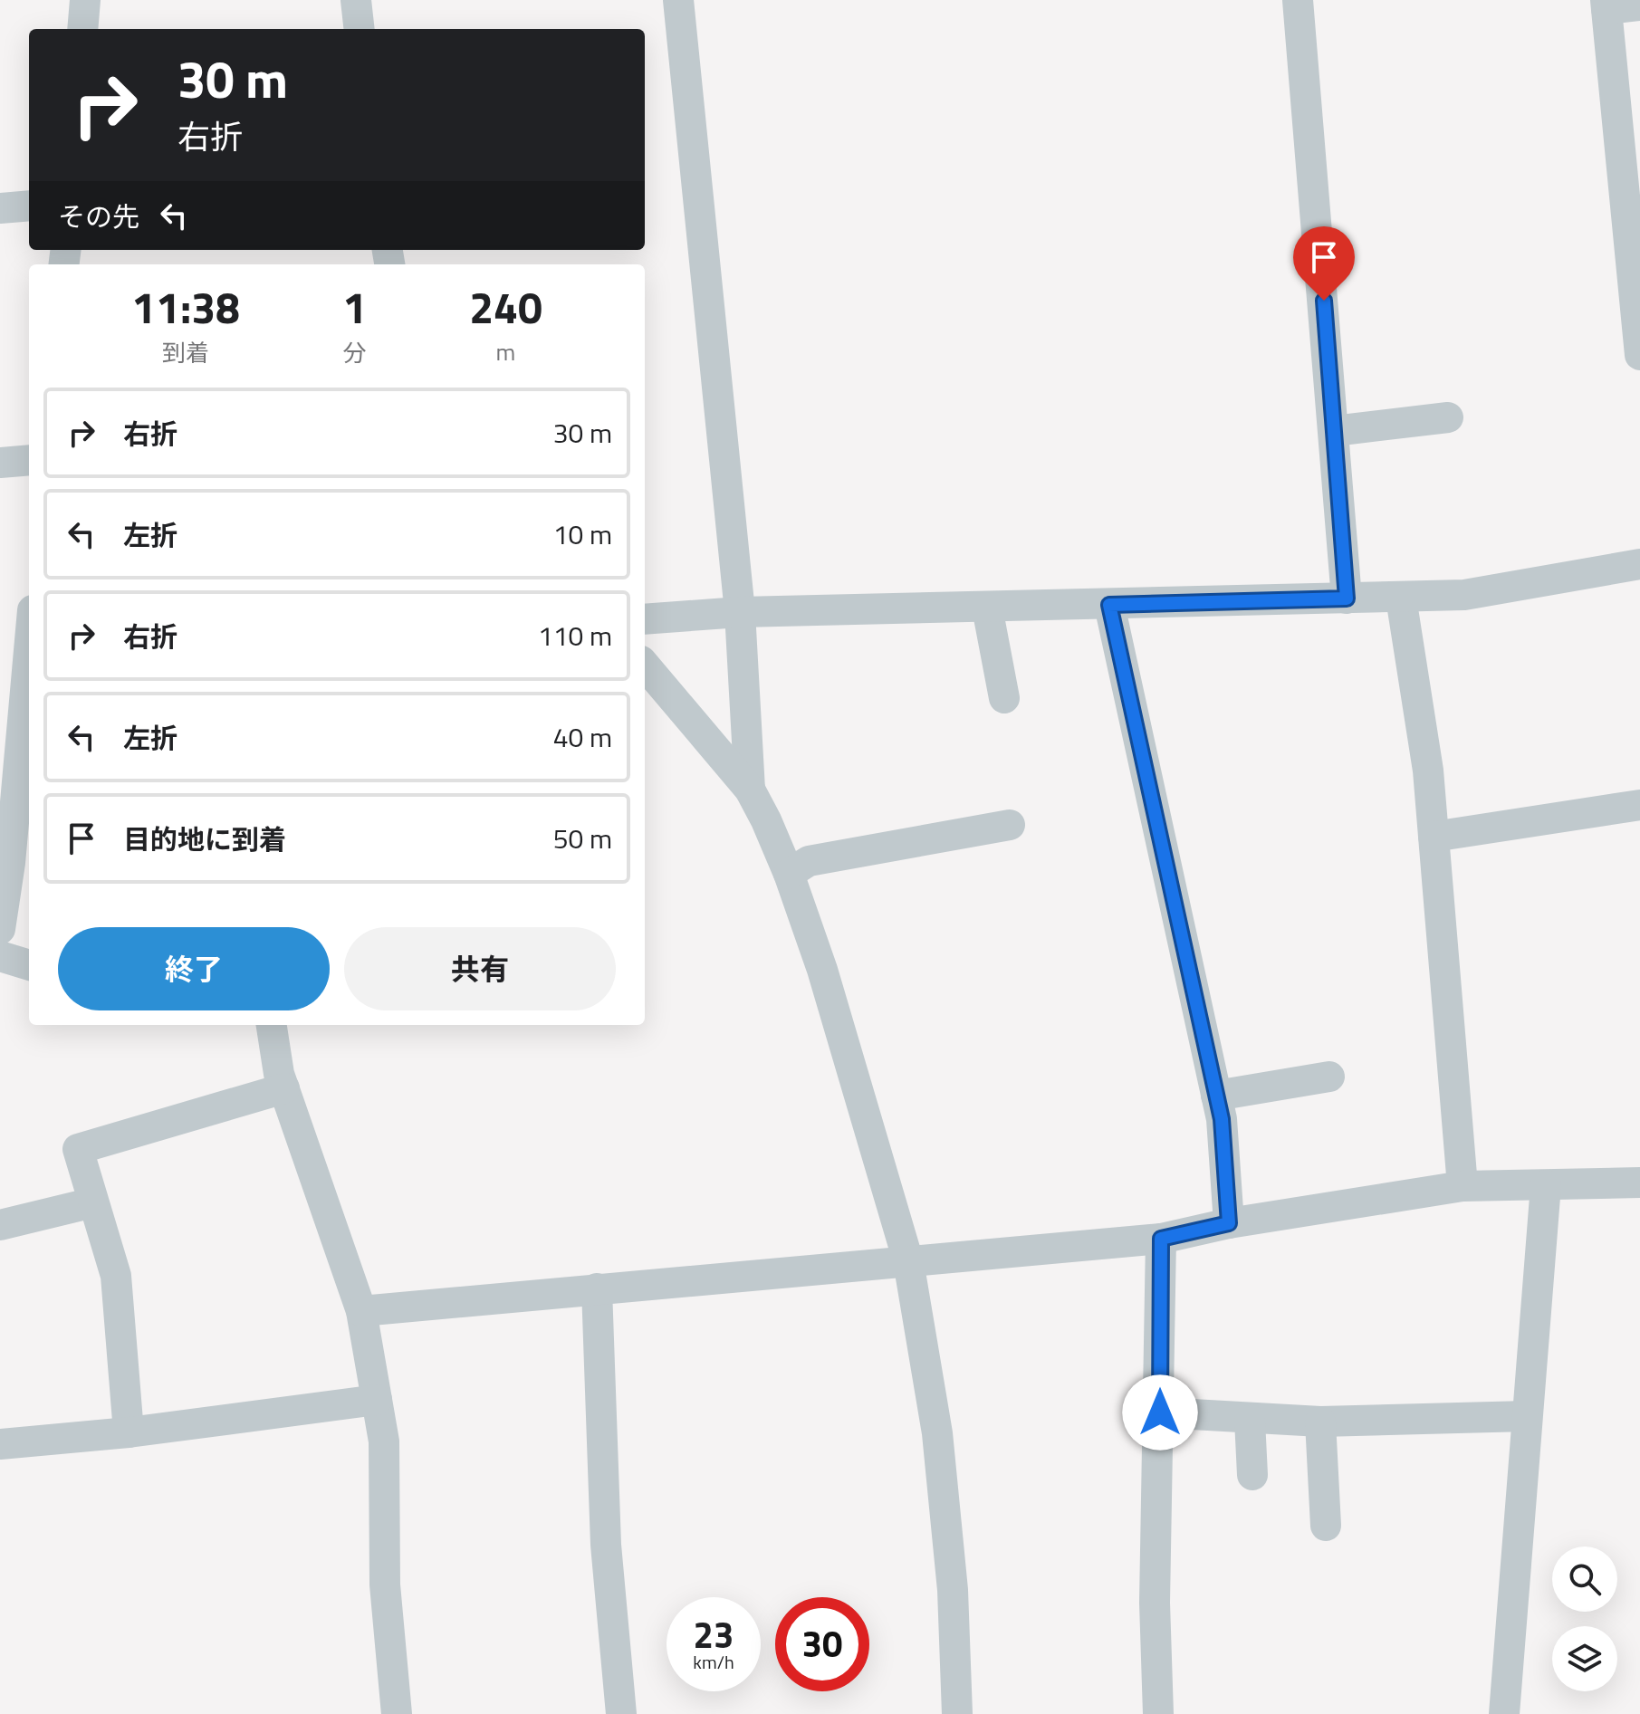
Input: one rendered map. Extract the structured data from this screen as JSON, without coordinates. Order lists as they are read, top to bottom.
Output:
{
  "page": {
    "turn": ["30 m", "右折"],
    "then": "その先",
    "eta": [
      "11:38",
      "到着",
      "1",
      "分",
      "240",
      "m"
    ],
    "list": [
      {
        "name": "右折",
        "value": "30 m"
      },
      {
        "name": "左折",
        "value": "10 m"
      },
      {
        "name": "右折",
        "value": "110 m"
      },
      {
        "name": "左折",
        "value": "40 m"
      },
      {
        "name": "目的地に到着",
        "value": "50 m"
      }
    ],
    "buttons": ["終了", "共有"],
    "speed": "23 km/h",
    "limit": "30"
  }
}
